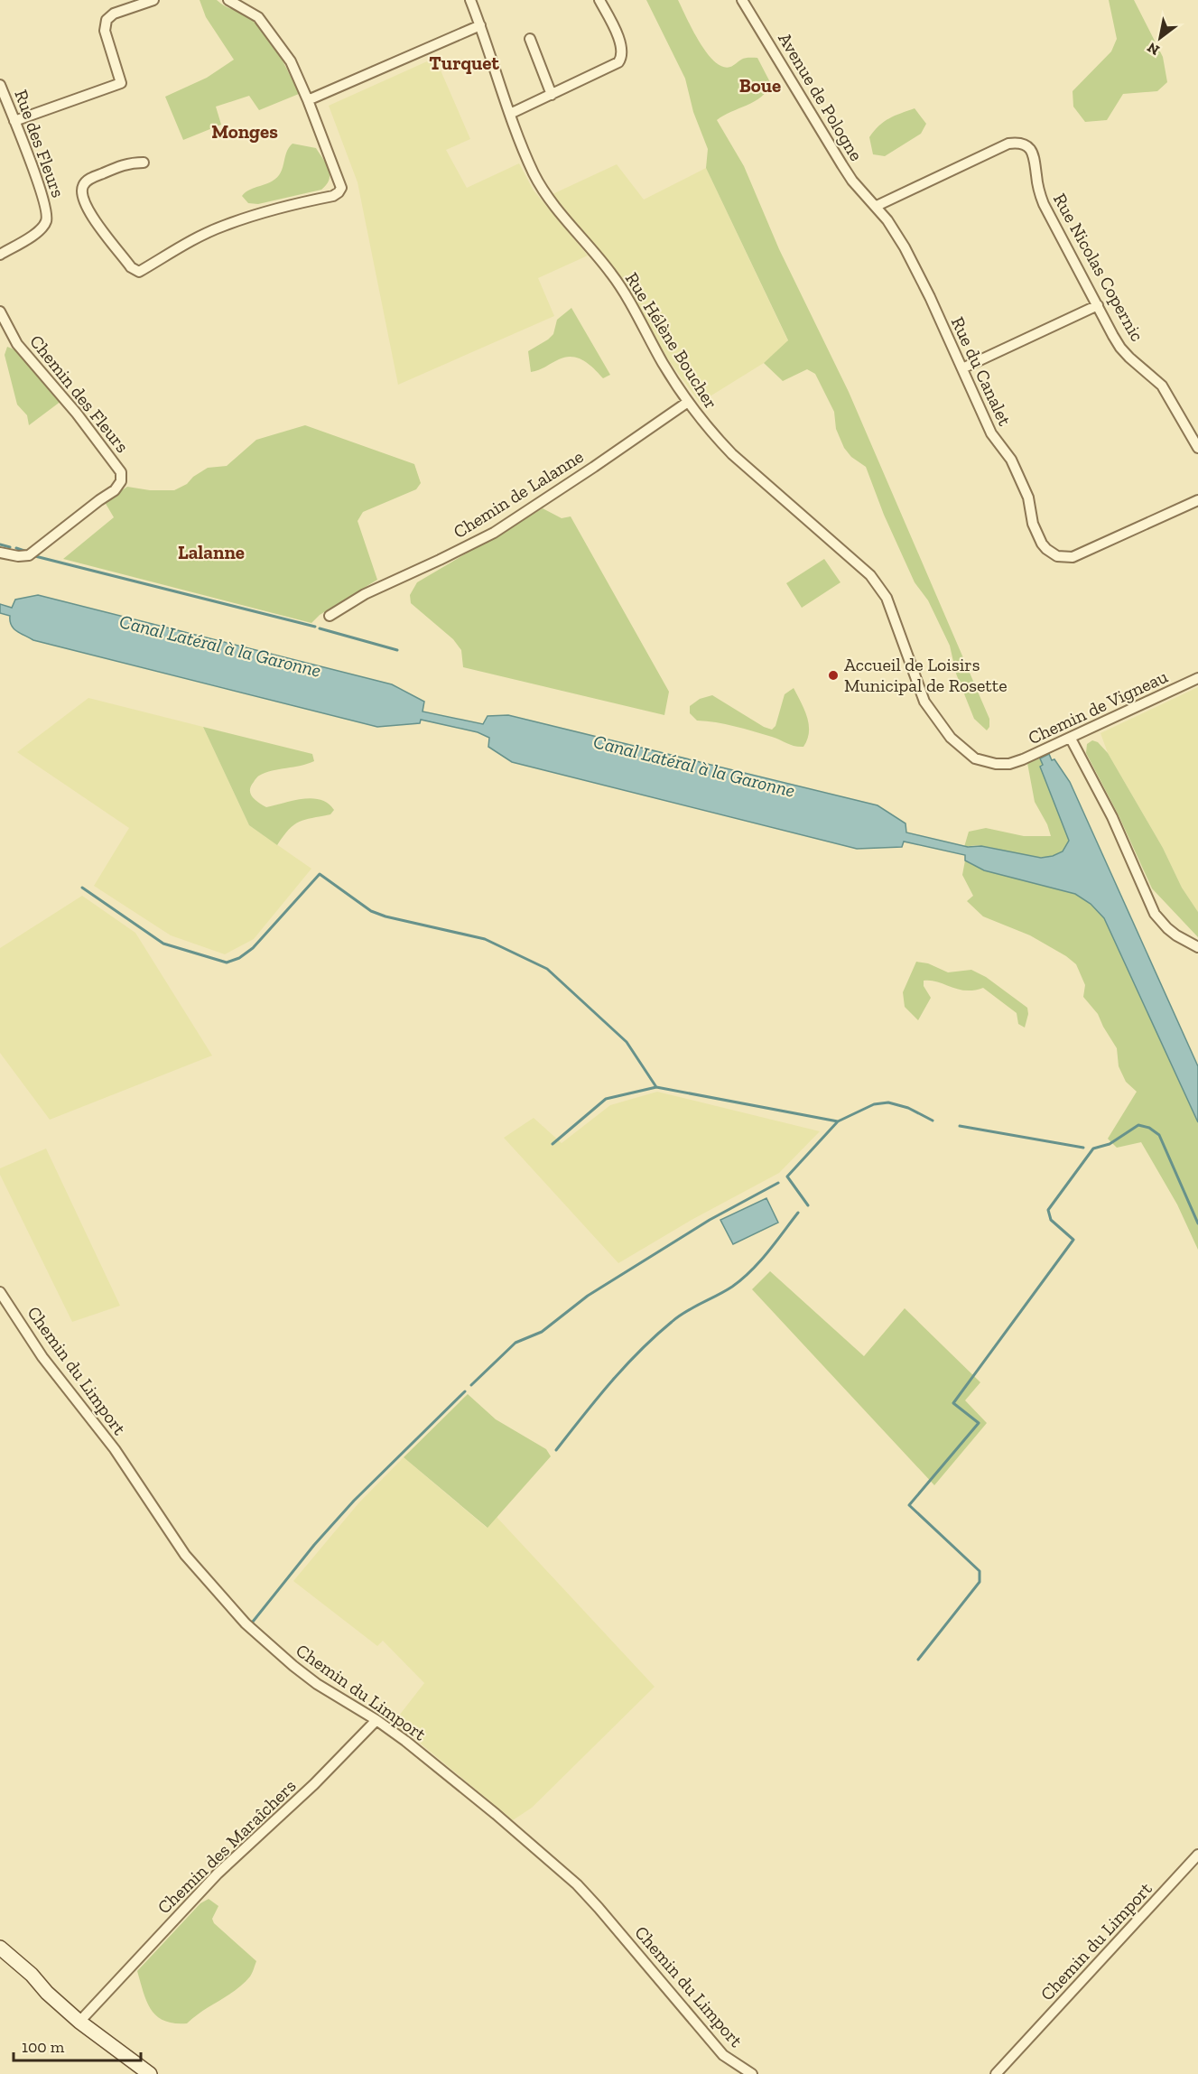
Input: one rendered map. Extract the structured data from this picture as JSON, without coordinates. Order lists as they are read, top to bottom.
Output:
{
  "streets": {
    "street": [
      "Avenue de Pologne",
      "Rue des Fleurs",
      "Rue Nicolas Copernic",
      "Rue Hélène Boucher",
      "Rue du Canalet",
      "Chemin des Fleurs",
      "Chemin de Lalanne",
      "Chemin de Vigneau",
      "Chemin du Limport",
      "Chemin des Maraîchers"
    ]
  },
  "crossings": [
    ["Avenue de Pologne", "Rue Nicolas Copernic"],
    ["Avenue de Pologne", "Rue du Canalet"],
    ["Rue Nicolas Copernic", "Rue du Canalet"],
    ["Rue Hélène Boucher", "Chemin de Lalanne"],
    ["Rue Hélène Boucher", "Chemin de Vigneau"],
    ["Chemin du Limport", "Chemin des Maraîchers"]
  ],
  "districts": [
    "Turquet",
    "Boue",
    "Monges",
    "Lalanne"
  ],
  "water": ["Canal Latéral à la Garonne"],
  "places": ["Accueil de Loisirs Municipal de Rosette"],
  "scale_bar": "100 m",
  "north": "bottom left"
}
